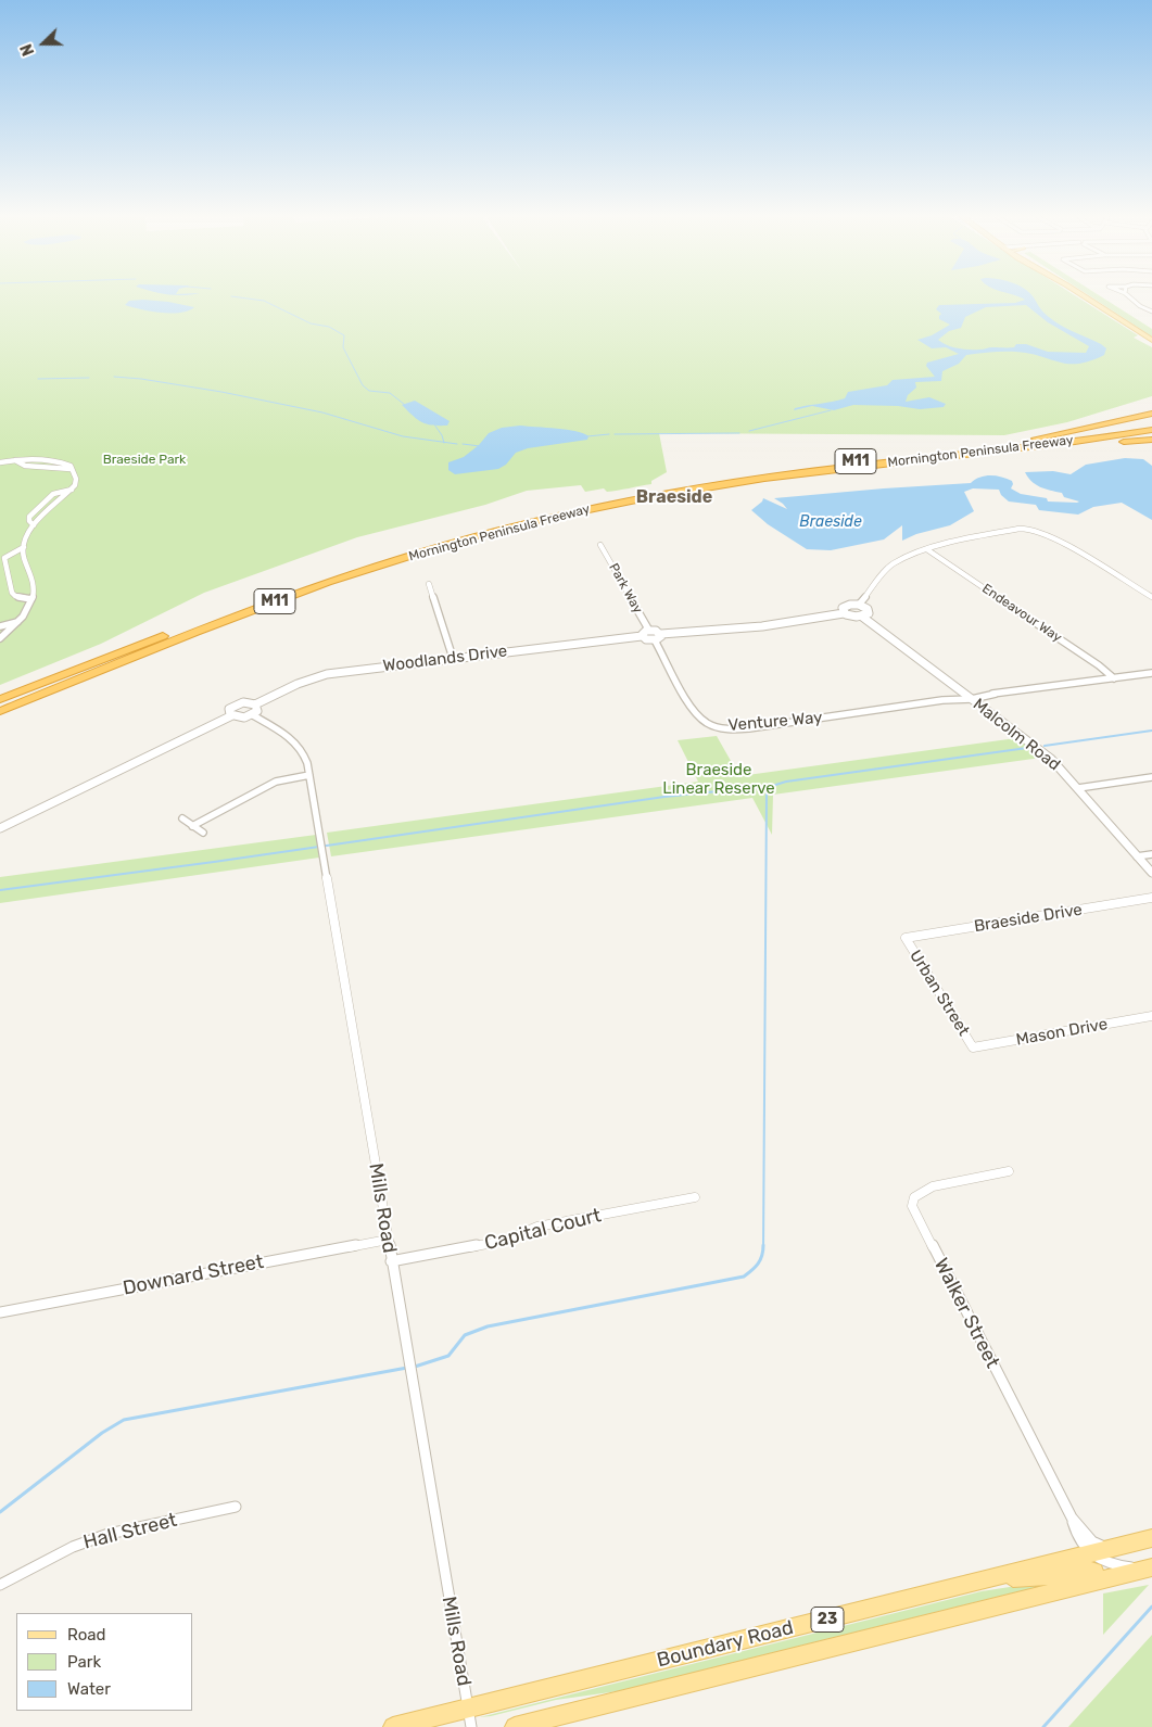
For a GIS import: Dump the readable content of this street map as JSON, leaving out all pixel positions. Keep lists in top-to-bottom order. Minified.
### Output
{"streets":{"highway":["Mornington Peninsula Freeway","M11"],"main road":["23","Boundary Road"],"street":["Park Way","Endeavour Way","Woodlands Drive","Venture Way","Malcolm Road","Braeside Drive","Urban Street","Mason Drive","Mills Road","Capital Court","Downard Street","Walker Street","Hall Street"]},"crossings":[["Endeavour Way","Venture Way"],["Venture Way","Malcolm Road"],["Braeside Drive","Urban Street"],["Urban Street","Mason Drive"],["Mills Road","Capital Court"],["Mills Road","Downard Street"],["Mills Road","Boundary Road"],["Walker Street","Boundary Road"]],"districts":["Braeside"],"water":["Braeside"],"parks":["Braeside Park","Braeside Linear Reserve"],"legend":["Road","Park","Water"],"north":"left"}
